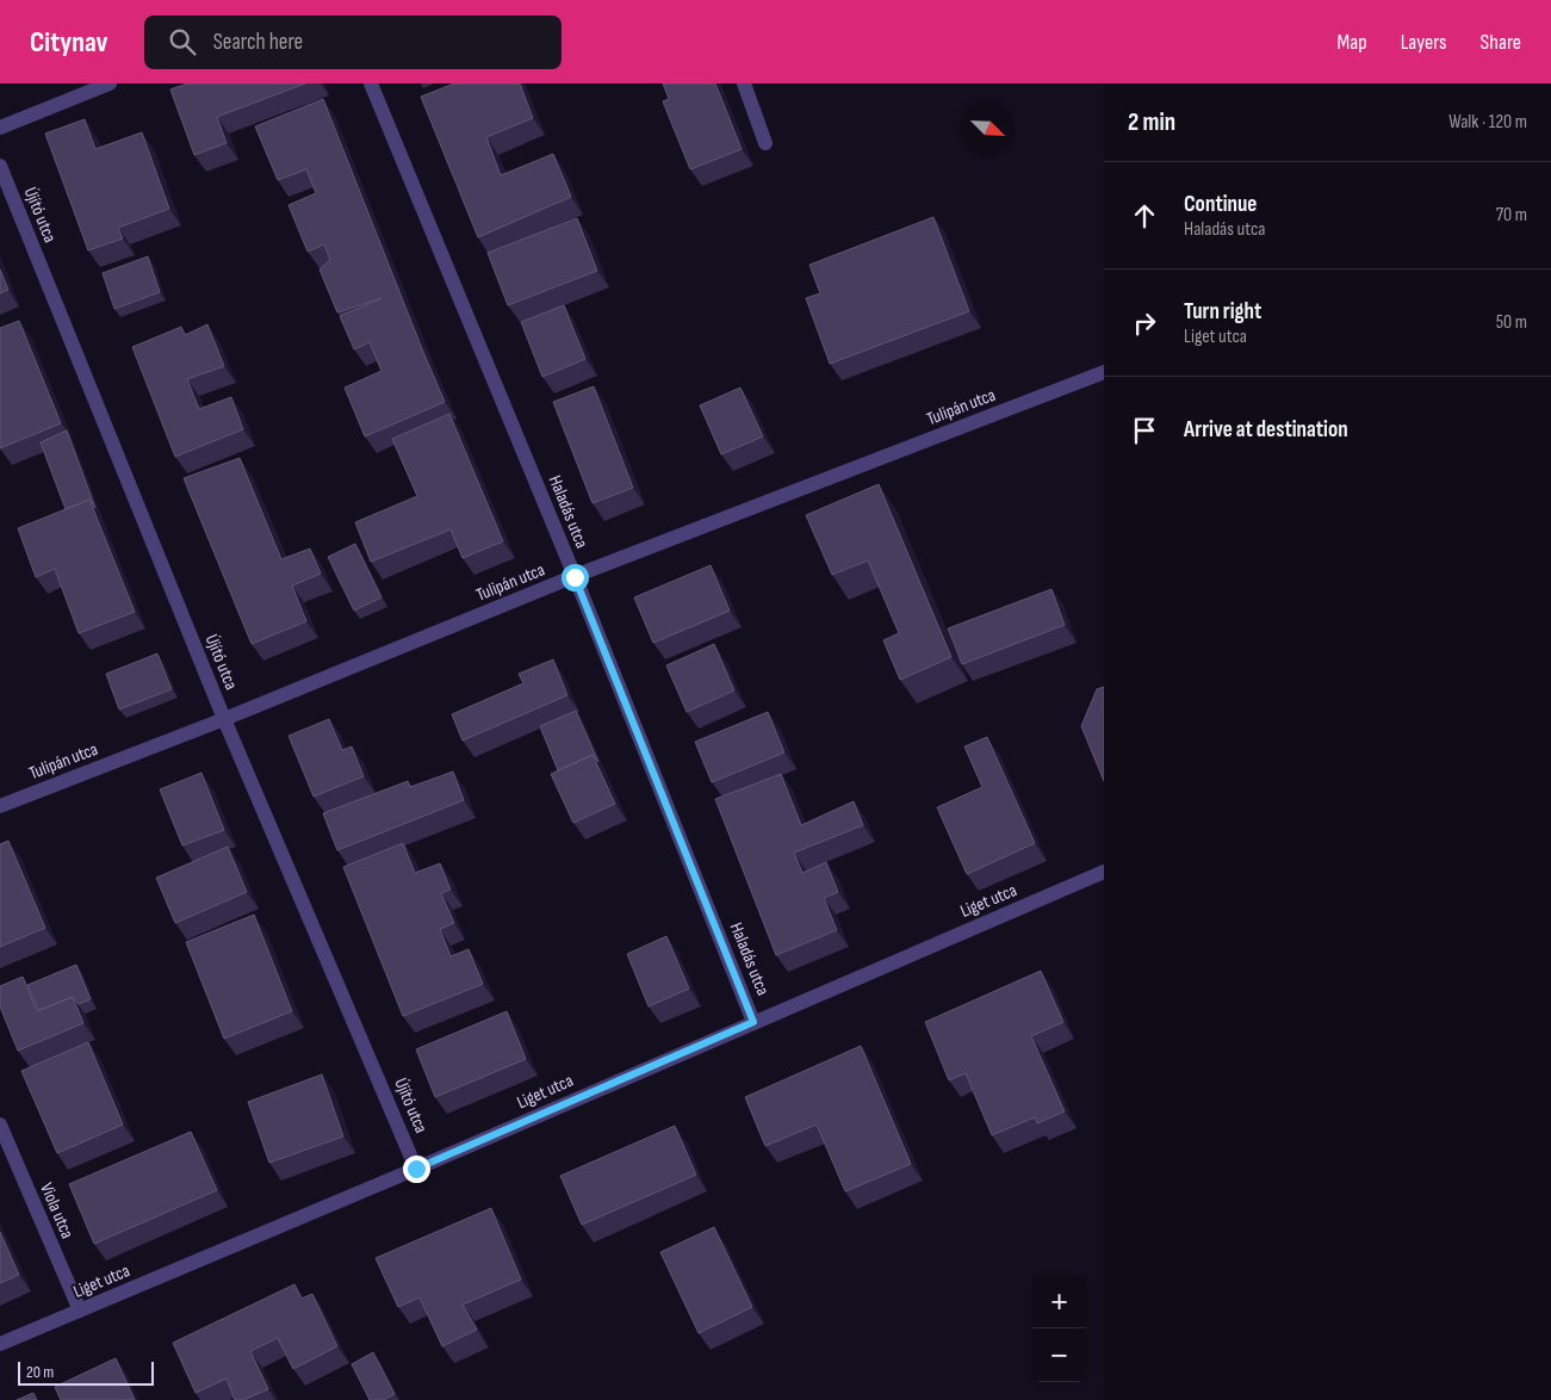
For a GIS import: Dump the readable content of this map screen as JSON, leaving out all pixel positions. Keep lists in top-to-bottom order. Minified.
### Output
{"streets":{"street":["Újító utca","Tulipán utca","Haladás utca","Liget utca","Viola utca"]},"crossings":[["Újító utca","Tulipán utca"],["Újító utca","Liget utca"],["Tulipán utca","Haladás utca"],["Haladás utca","Liget utca"],["Liget utca","Viola utca"]],"scale_bar":"20 m","north":"bottom right","page":{"header":"Citynav","search":"Search here","nav":["Map","Layers","Share"],"heading":["2 min","Walk · 120 m"],"list":[["Continue","Haladás utca","70 m"],["Turn right","Liget utca","50 m"],"Arrive at destination"],"map_buttons":["+","−"],"scale":"20 m"}}
